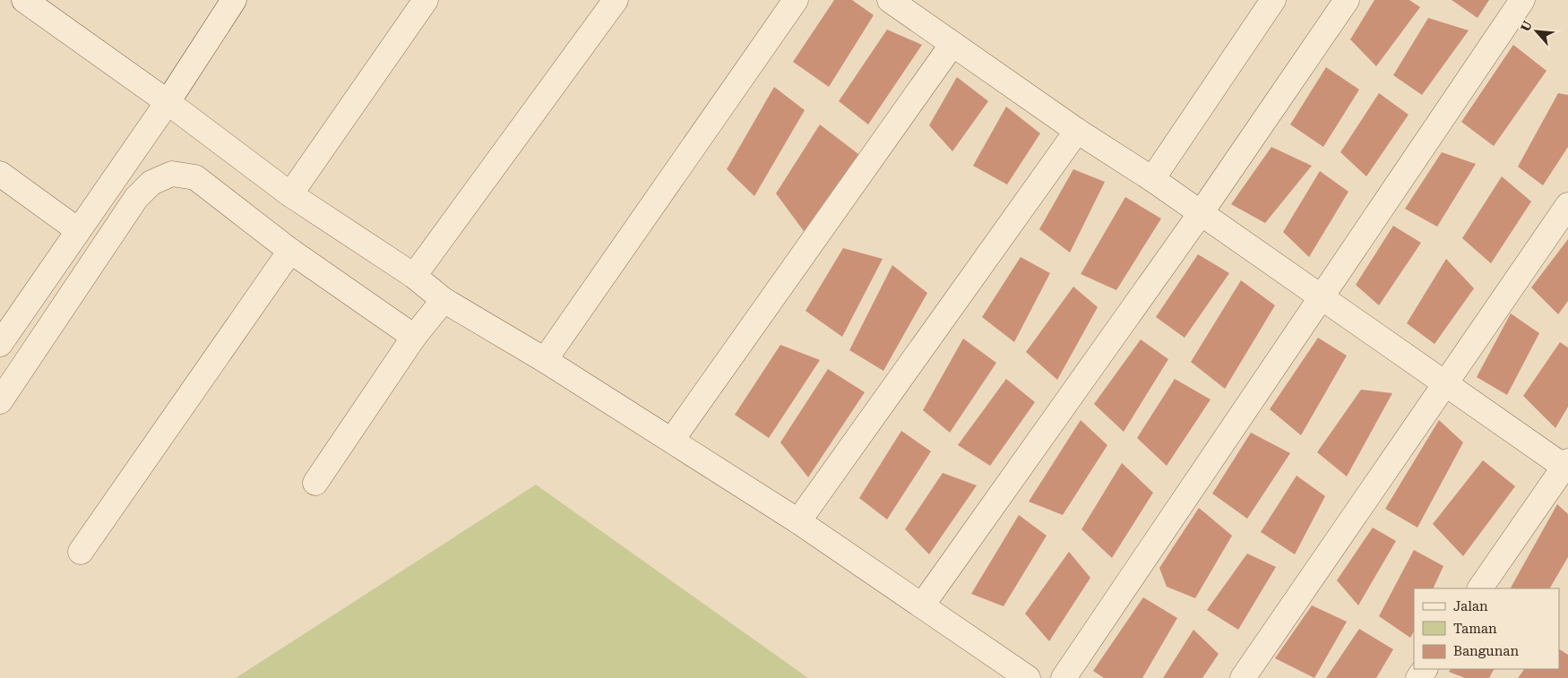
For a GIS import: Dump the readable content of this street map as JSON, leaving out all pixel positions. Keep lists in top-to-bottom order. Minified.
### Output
{"legend":["Jalan","Taman","Bangunan"],"north":"top left"}
